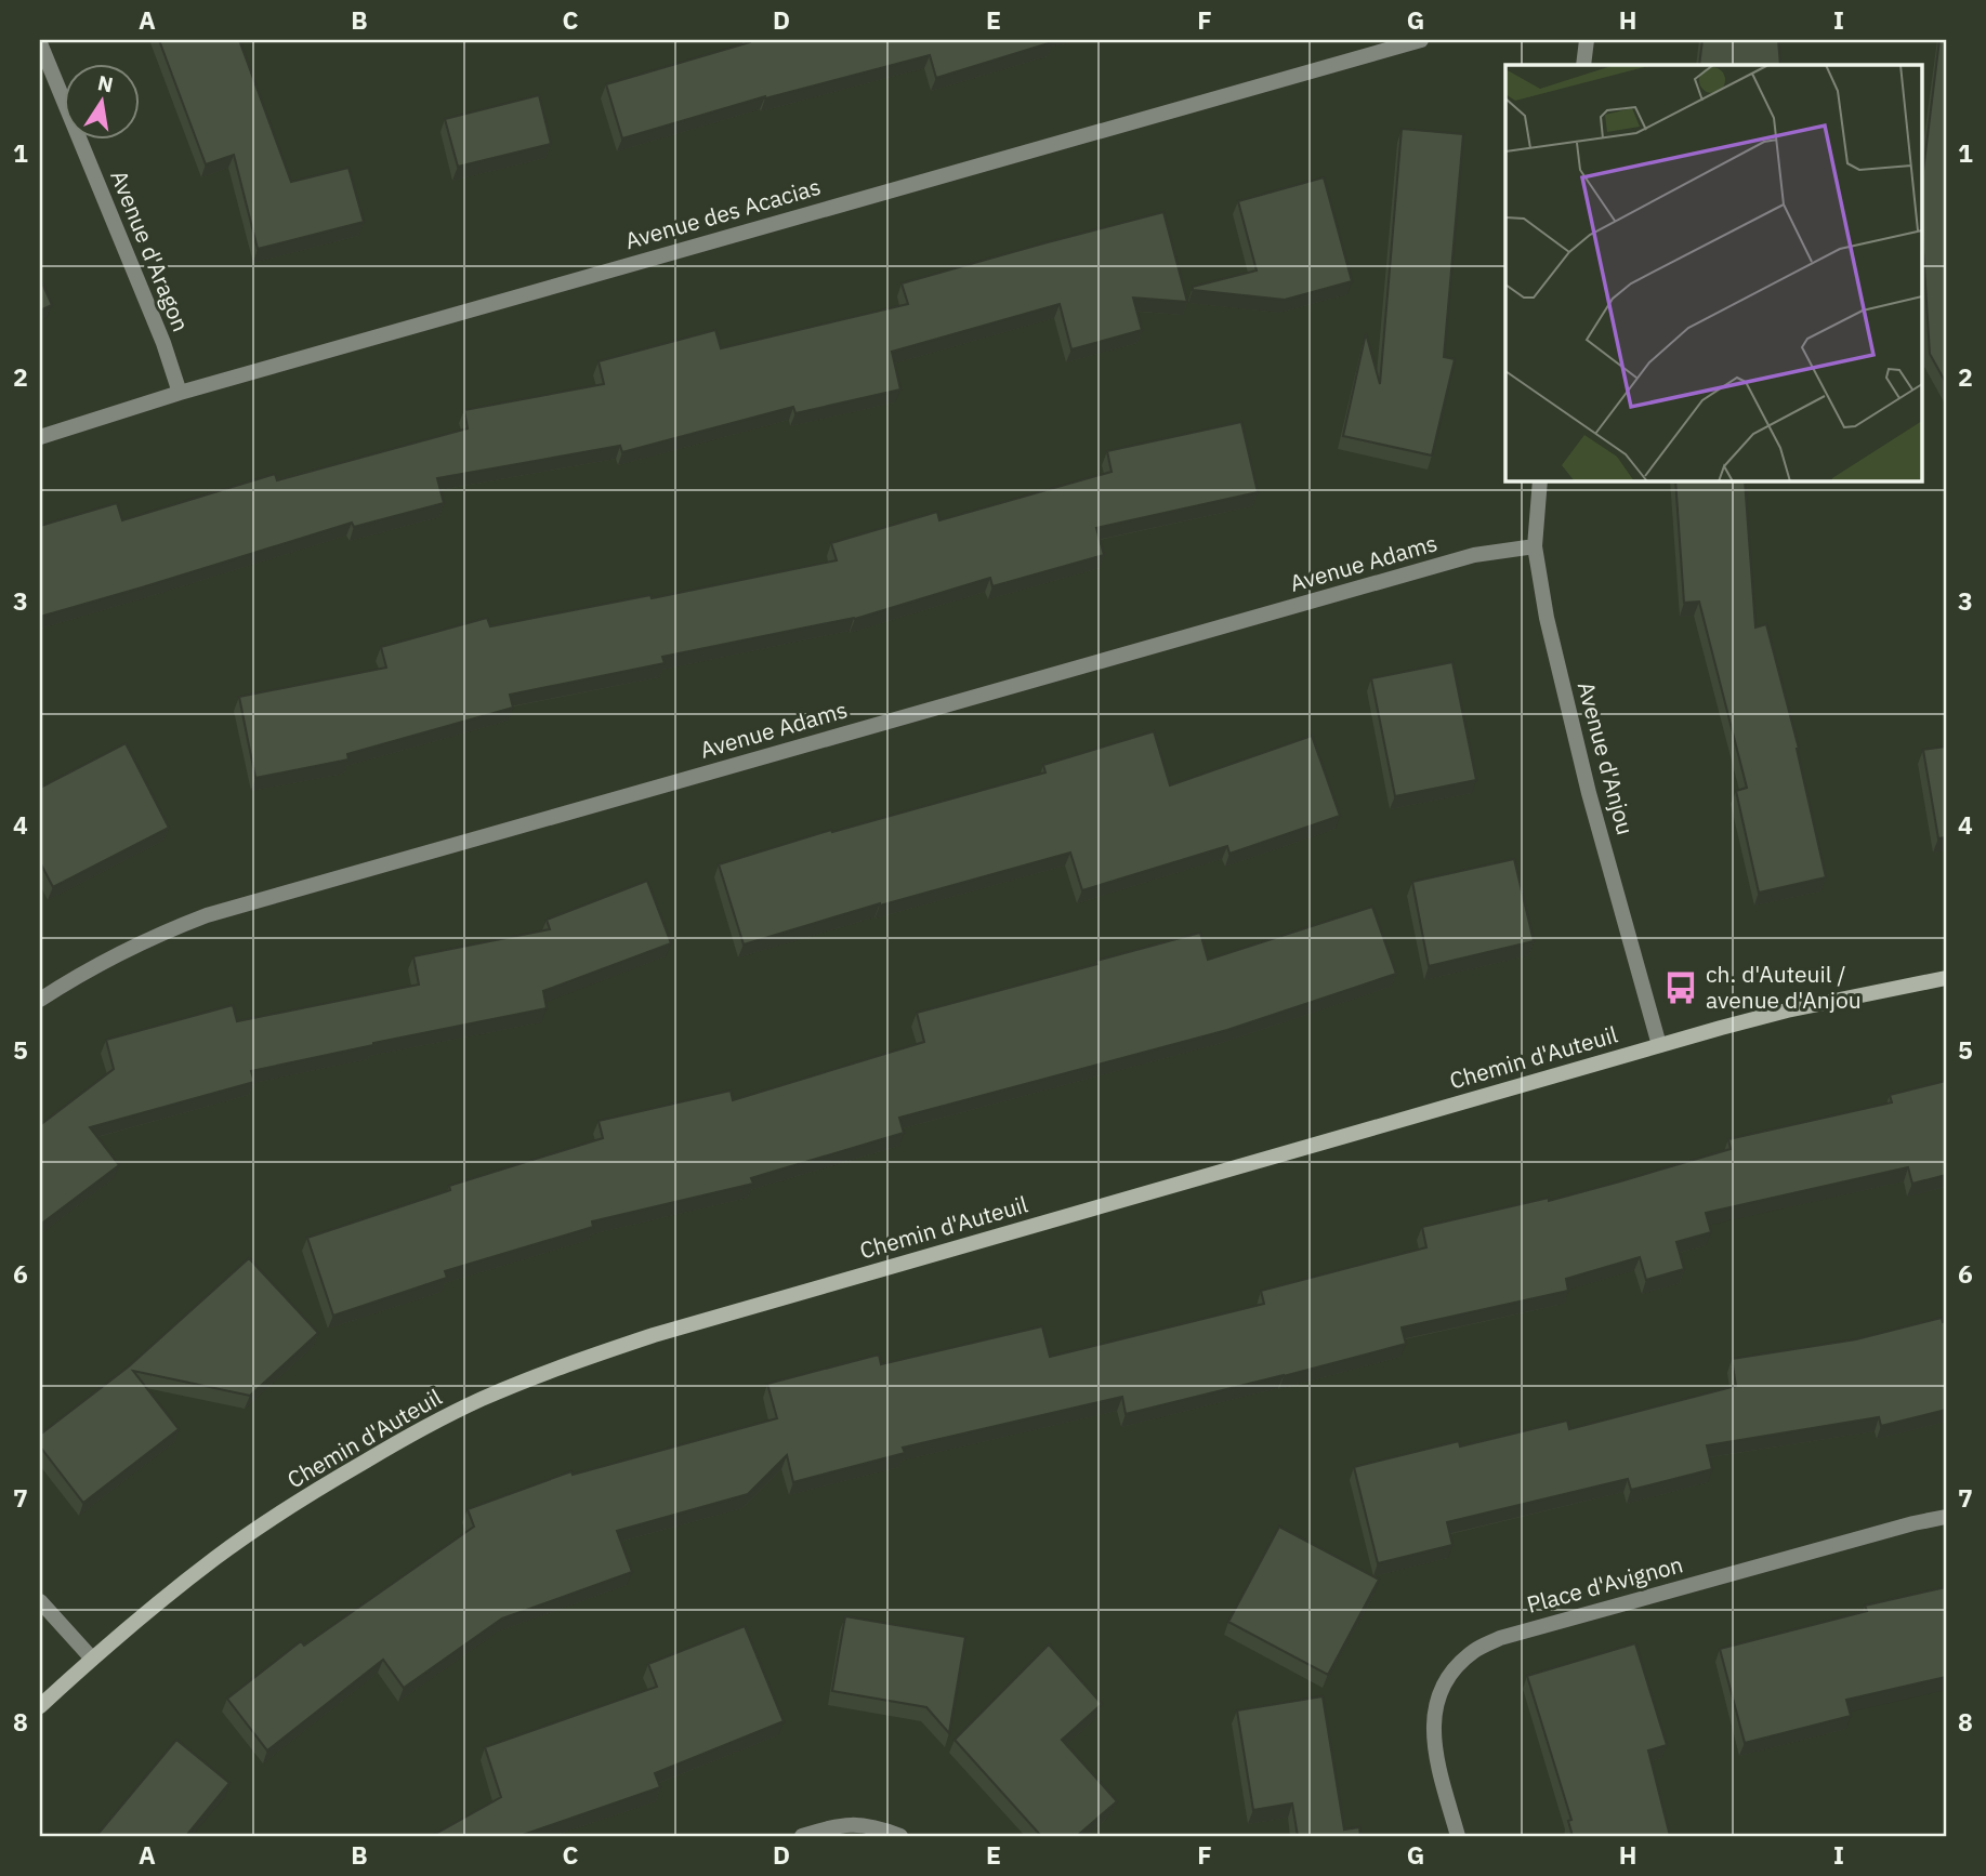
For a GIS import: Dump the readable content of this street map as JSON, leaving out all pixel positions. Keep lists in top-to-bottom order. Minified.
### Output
{"streets":{"street":["Avenue des Acacias","Avenue d'Aragon","Avenue Adams","Avenue d'Anjou","Chemin d'Auteuil","Place d'Avignon"]},"crossings":[["Avenue des Acacias","Avenue d'Aragon"],["Avenue Adams","Avenue d'Anjou"],["Avenue d'Anjou","Chemin d'Auteuil"]],"places":{"bus stop":["ch. d'Auteuil / avenue d'Anjou"]},"north":"top","grid":{"columns":["A","B","C","D","E","F","G","H","I"],"rows":["1","2","3","4","5","6","7","8"]}}
